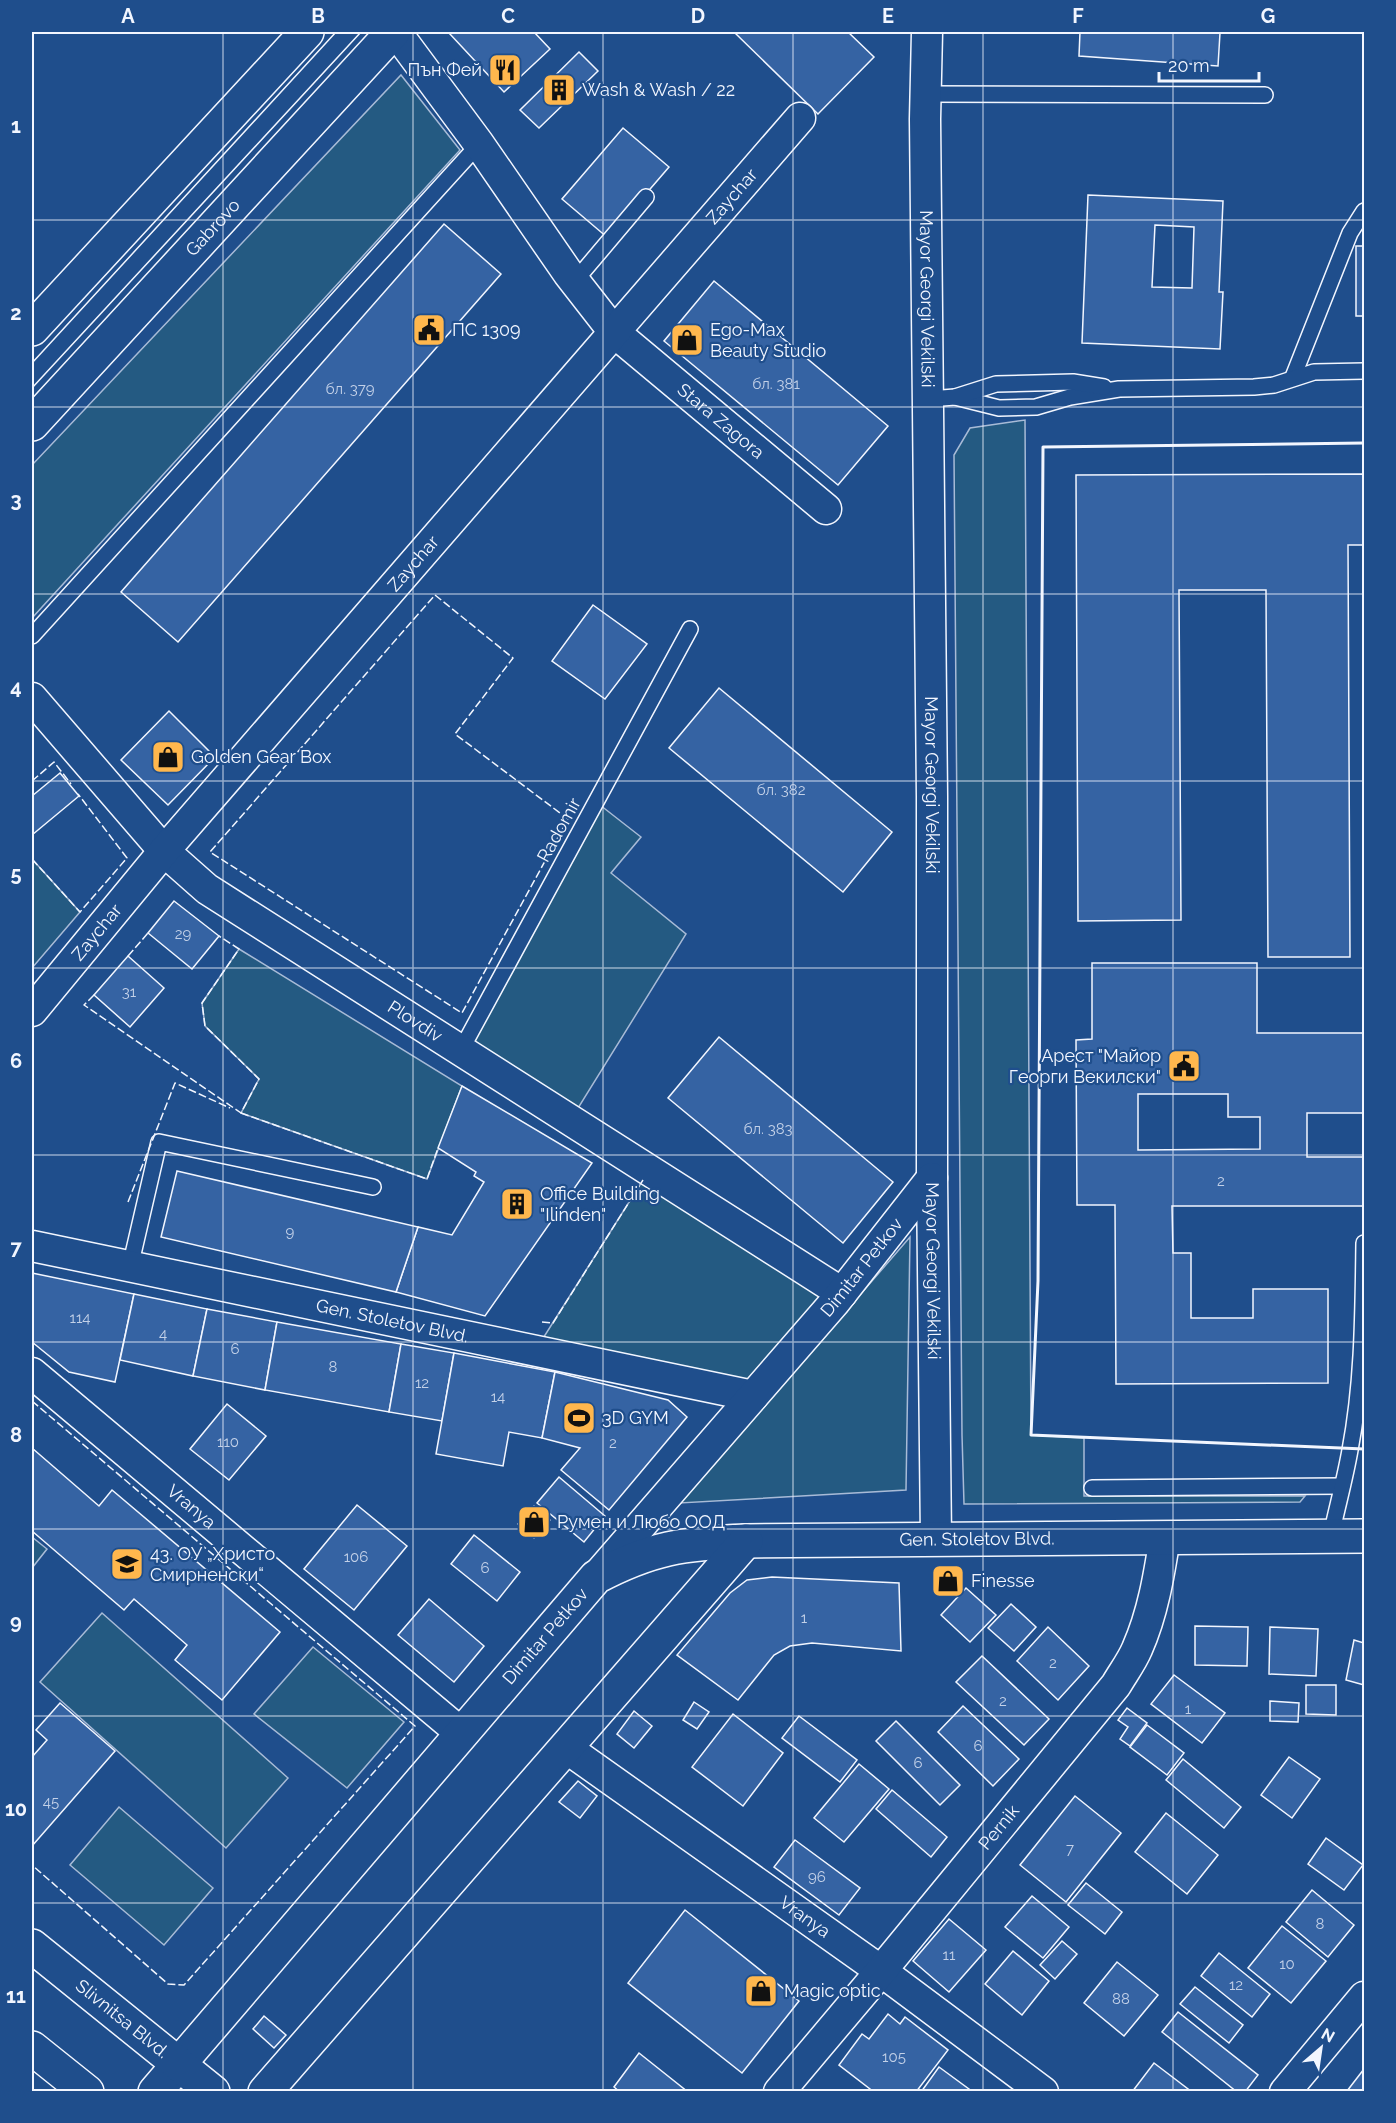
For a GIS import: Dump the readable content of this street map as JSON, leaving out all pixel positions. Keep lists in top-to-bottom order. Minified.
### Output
{"streets":{"street":["Zaychar","Gabrovo","Mayor Georgi Vekilski","Stara Zagora","Plovdiv","Dimitar Petkov","Gen. Stoletov Blvd.","Vranya","Pernik","Slivnitsa Blvd."],"lane":["Radomir"]},"crossings":[["Zaychar","Stara Zagora"],["Zaychar","Plovdiv"],["Gabrovo","Stara Zagora"],["Mayor Georgi Vekilski","Dimitar Petkov"],["Mayor Georgi Vekilski","Gen. Stoletov Blvd."],["Radomir","Plovdiv"],["Plovdiv","Dimitar Petkov"],["Dimitar Petkov","Gen. Stoletov Blvd."],["Dimitar Petkov","Vranya"],["Dimitar Petkov","Slivnitsa Blvd."],["Gen. Stoletov Blvd.","Pernik"],["Vranya","Pernik"]],"places":{"restaurant":["Пън Фей"],"building":["Wash & Wash / 22","Office Building \"Ilinden\""],"public building":["ПС 1309","Арест \"Майор Георги Векилски\""],"shop":["Ego-Max Beauty Studio","Golden Gear Box","Румен и Любо ООД","Finesse","Magic optic"],"sports":["3D GYM"],"school or university":["43. ОУ „Христо Смирненски“"]},"house_numbers":["бл. 381","бл. 379","бл. 382","29","31","бл. 383","2","9","114","4","6","8","12","14","110","2","106","6","1","2","2","1","6","6","45","7","96","8","11","10","12","88","105"],"scale_bar":"20 m","north":"top right","grid":{"columns":["A","B","C","D","E","F","G"],"rows":["1","2","3","4","5","6","7","8","9","10","11"]}}
